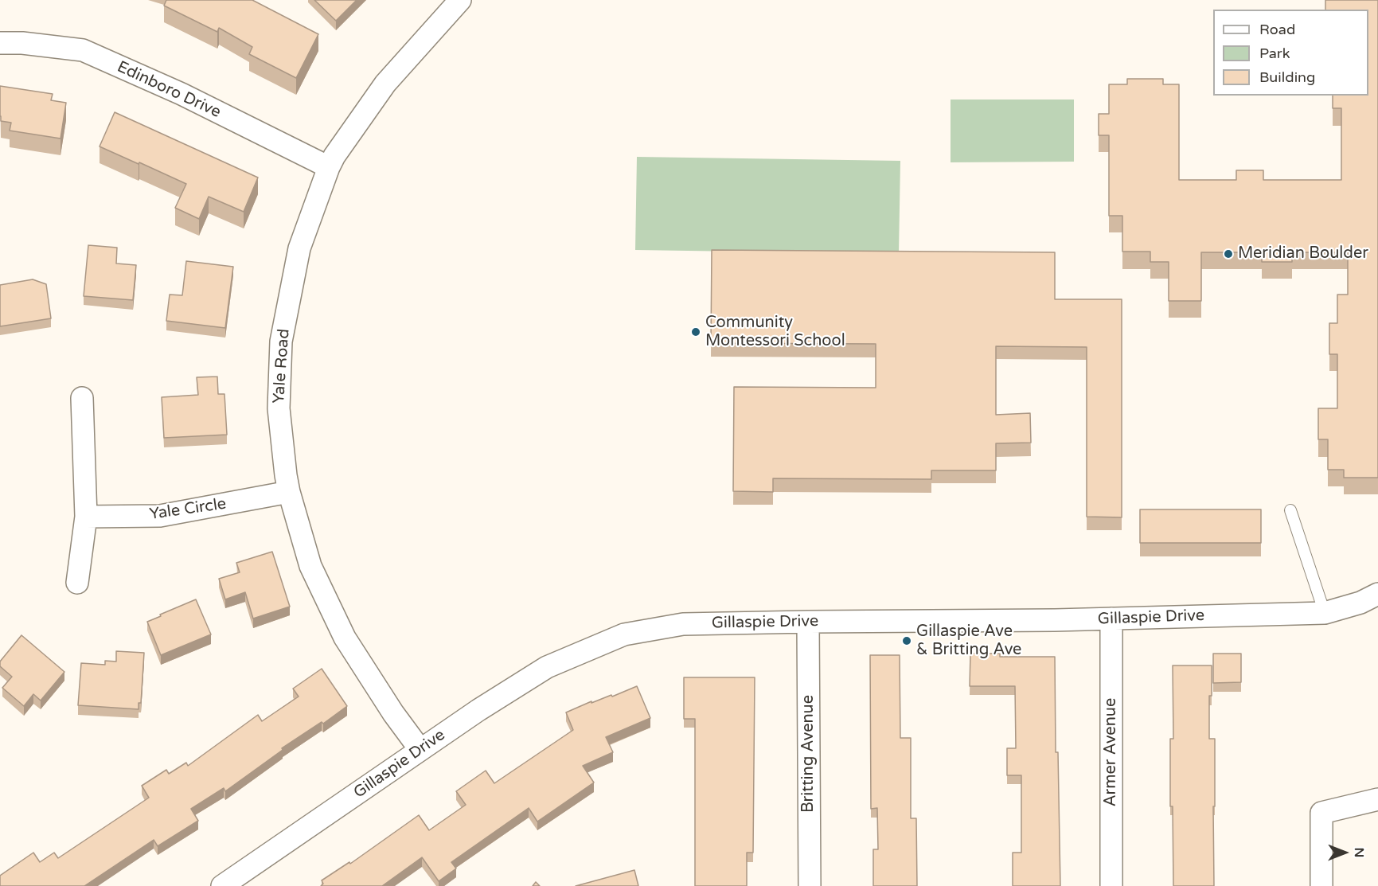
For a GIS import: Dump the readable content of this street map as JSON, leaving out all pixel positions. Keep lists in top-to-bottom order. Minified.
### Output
{"streets":{"street":["Edinboro Drive","Yale Road","Yale Circle","Gillaspie Drive","Armer Avenue","Britting Avenue"]},"crossings":[["Edinboro Drive","Yale Road"],["Yale Road","Yale Circle"],["Yale Road","Gillaspie Drive"],["Gillaspie Drive","Armer Avenue"],["Gillaspie Drive","Britting Avenue"]],"places":["Meridian Boulder","Community Montessori School","Gillaspie Ave & Britting Ave"],"legend":["Road","Park","Building"],"north":"right"}
